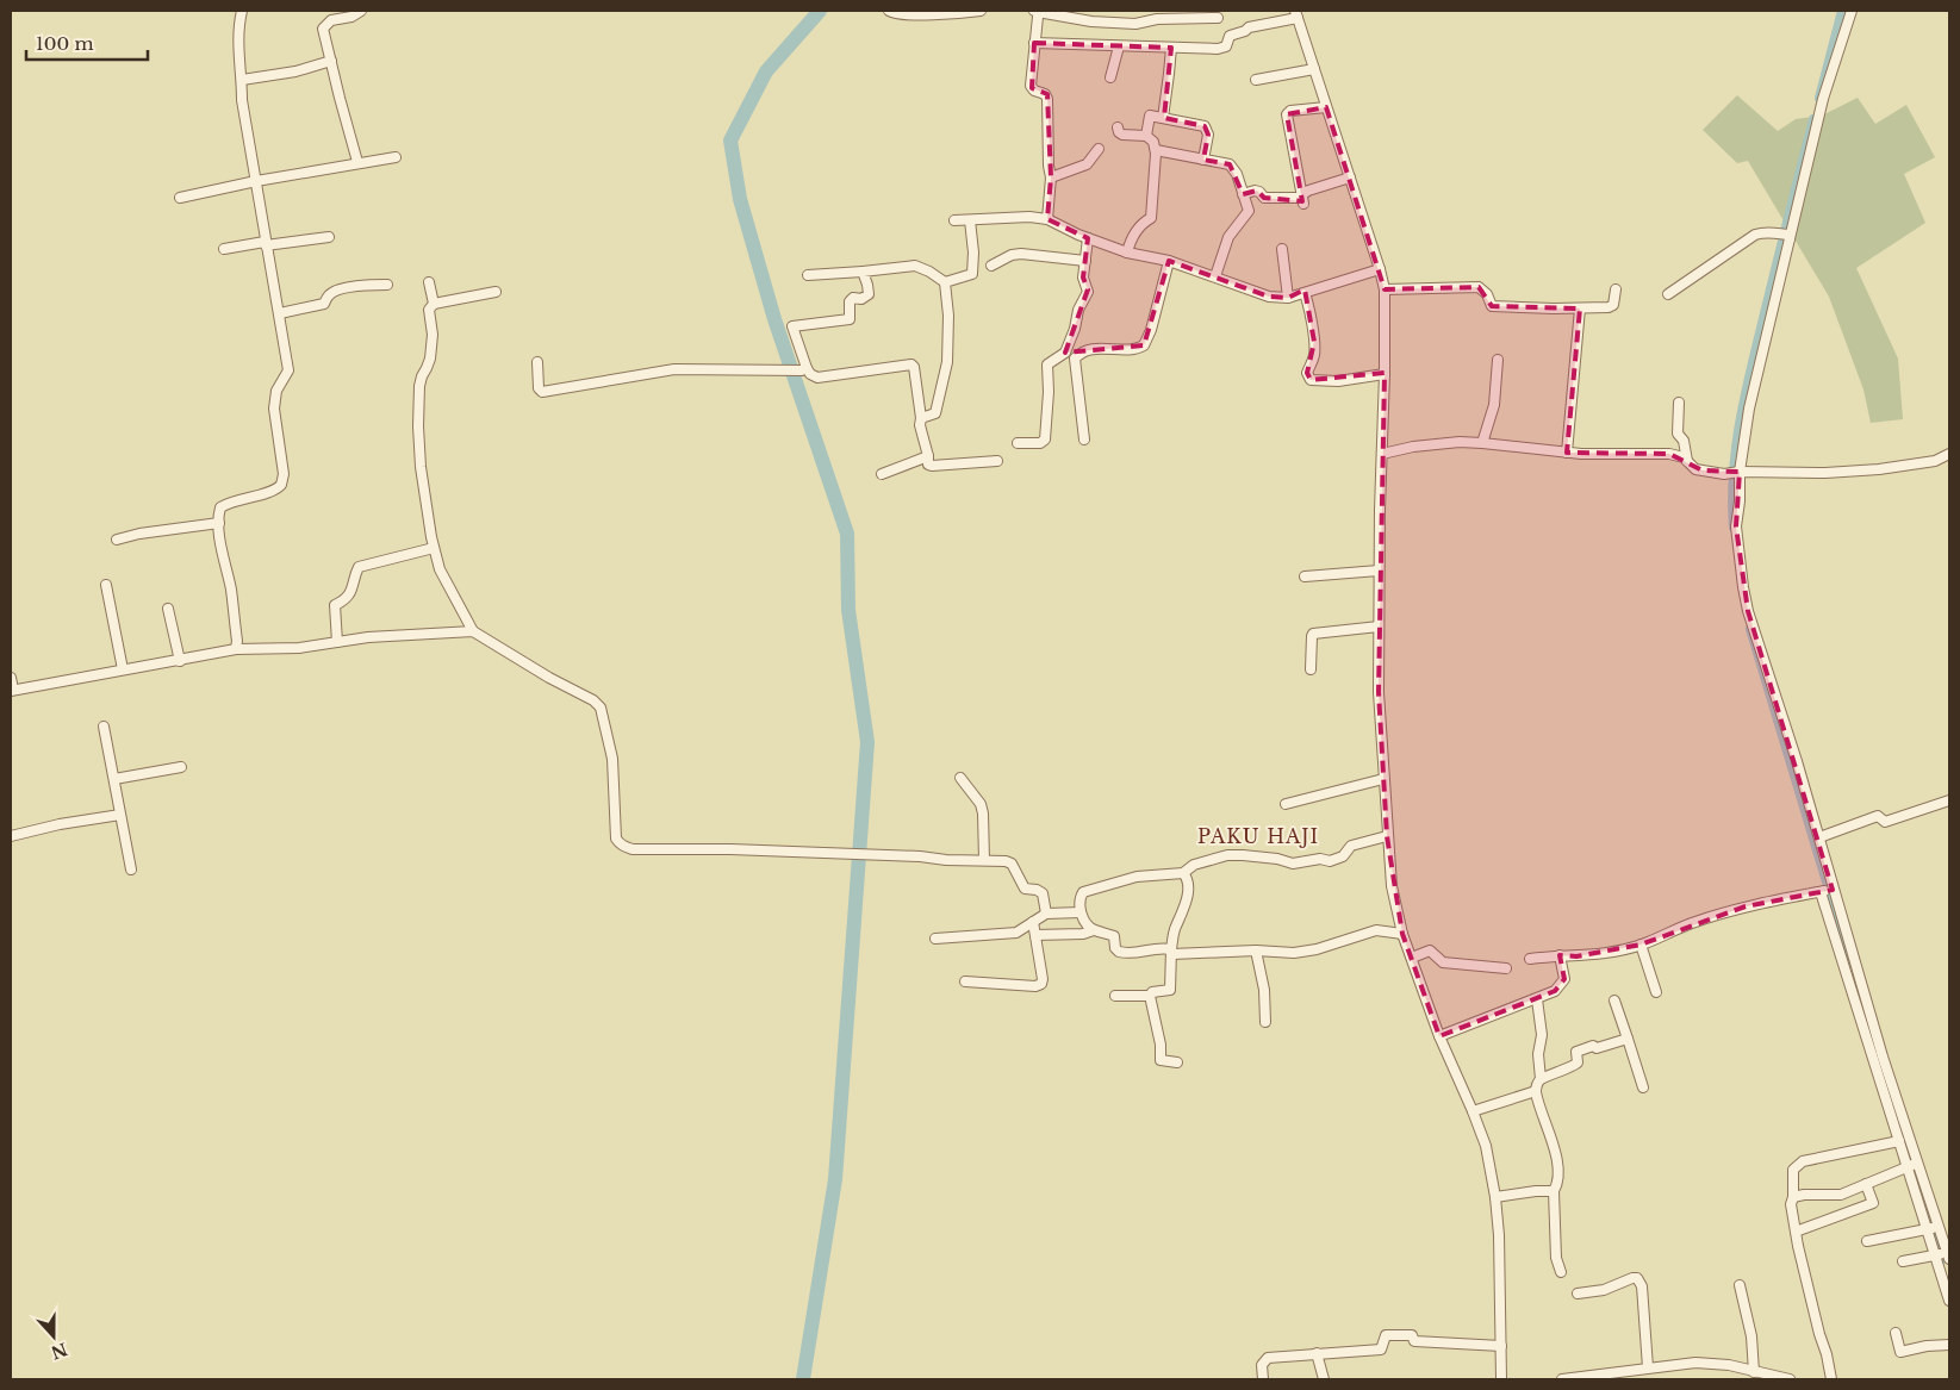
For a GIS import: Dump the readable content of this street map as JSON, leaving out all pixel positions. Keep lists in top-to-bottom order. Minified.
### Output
{"districts":["PAKU HAJI"],"scale_bar":"100 m","north":"bottom"}
